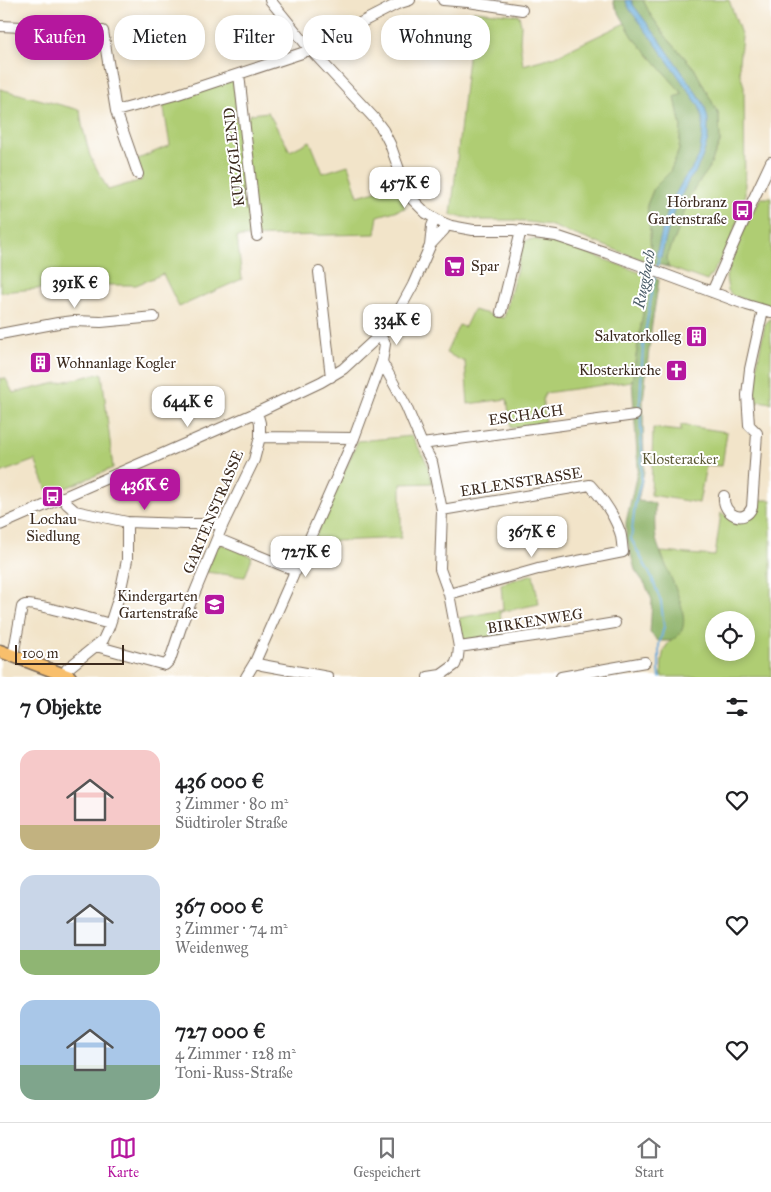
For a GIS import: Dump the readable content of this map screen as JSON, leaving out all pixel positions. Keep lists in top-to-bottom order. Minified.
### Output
{"streets":{"street":["KURZGLEND","ESCHACH","ERLENSTRASSE","GARTENSTRASSE","BIRKENWEG"]},"water":["Ruggbach"],"parks":["Klosteracker"],"places":{"bus stop":["Hörbranz Gartenstraße","Lochau Siedlung"],"supermarket":["Spar"],"building":["Salvatorkolleg","Wohnanlage Kogler"],"church":["Klosterkirche"],"school or university":["Kindergarten Gartenstraße"]},"scale_bar":"100 m","page":{"chip":["Kaufen","Mieten","Filter","Neu","Wohnung"],"price":["457K €","391K €","334K €","644K €","436K €","367K €","727K €"],"scale":"100 m","heading":"7 Objekte","list":[{"name":"436 000 €","note":"3 Zimmer · 80 m² · Südtiroler Straße"},{"name":"367 000 €","note":"3 Zimmer · 74 m² · Weidenweg"},{"name":"727 000 €","note":"4 Zimmer · 128 m² · Toni-Russ-Straße"}],"tabs":["Karte","Gespeichert","Start"]}}
